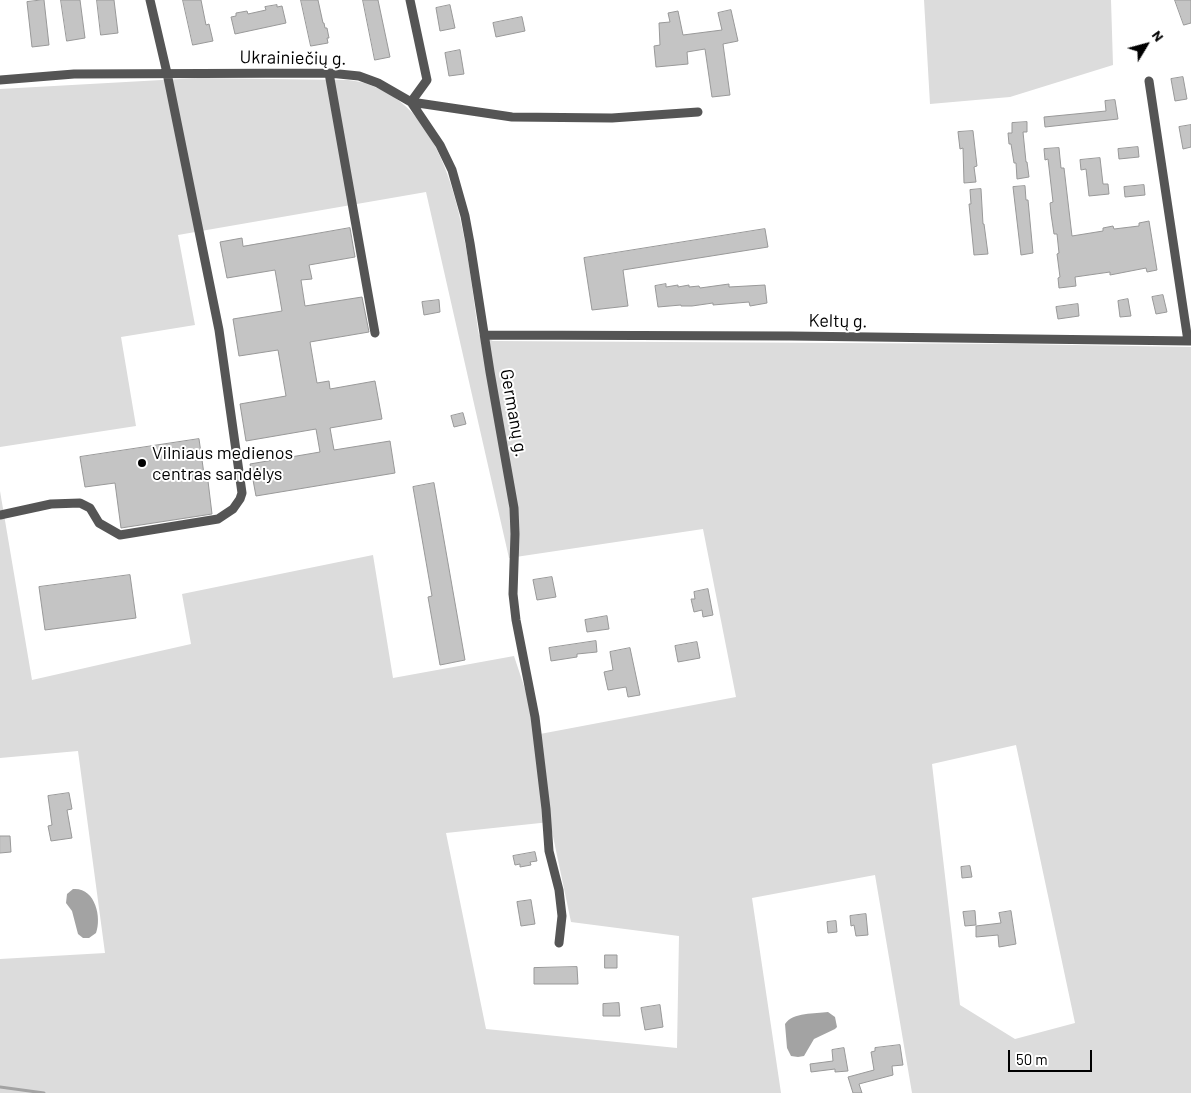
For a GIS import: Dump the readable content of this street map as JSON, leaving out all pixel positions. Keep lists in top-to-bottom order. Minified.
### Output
{"streets":{"street":["Ukrainiečių g.","Keltų g.","Germanų g."]},"crossings":[["Ukrainiečių g.","Germanų g."],["Keltų g.","Germanų g."]],"places":["Vilniaus medienos centras sandėlys"],"scale_bar":"50 m","north":"top right"}
